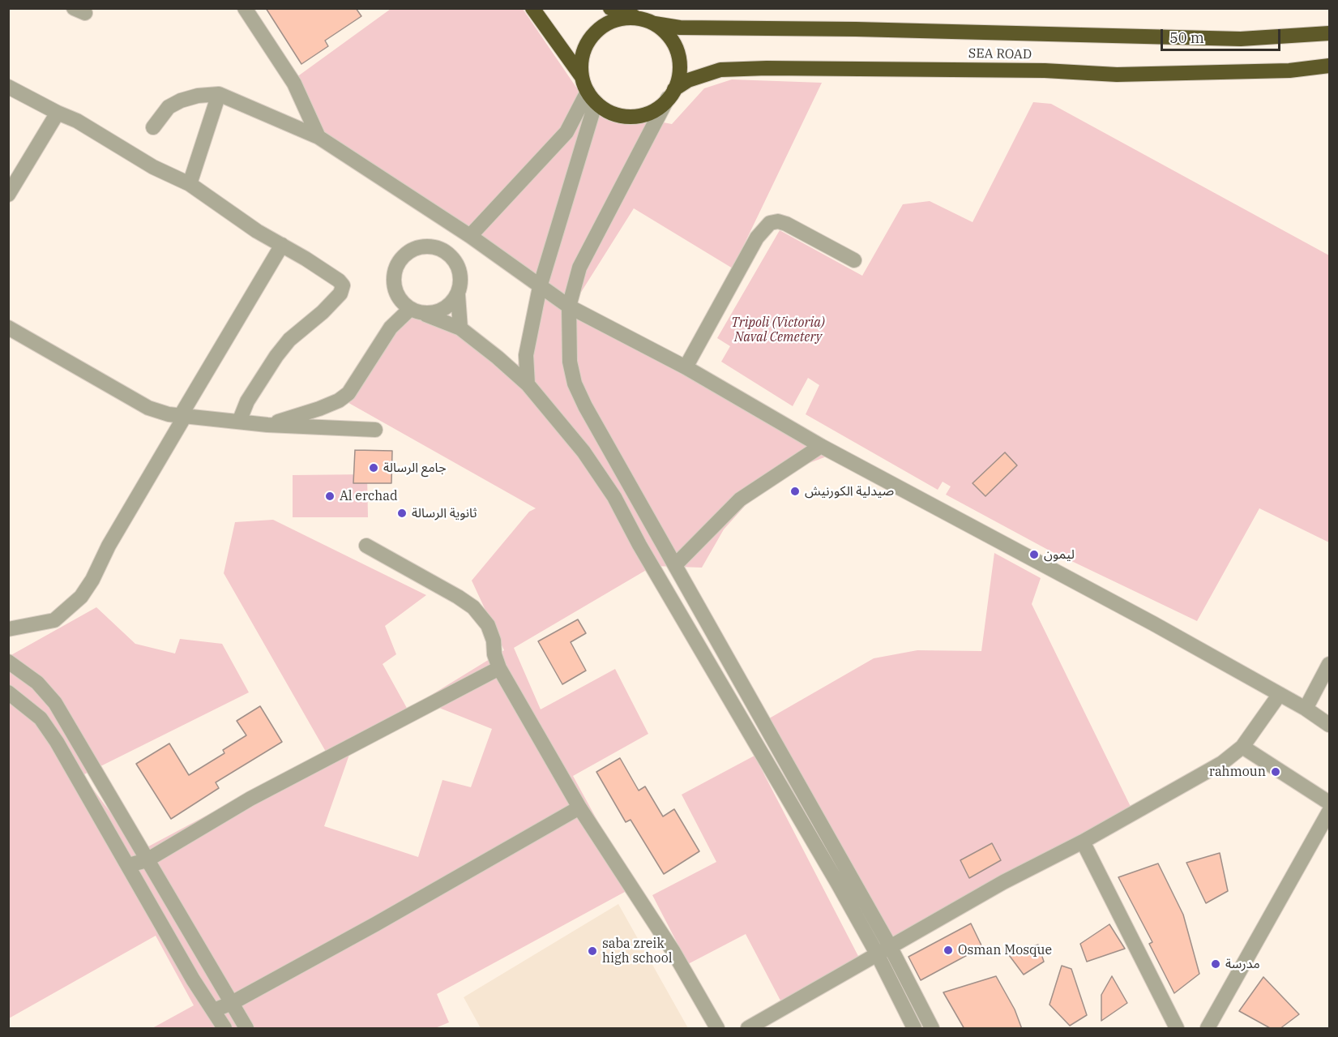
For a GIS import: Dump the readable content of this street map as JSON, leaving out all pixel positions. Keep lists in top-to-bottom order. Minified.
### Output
{"streets":{"highway":["SEA ROAD"]},"parks":["Tripoli (Victoria) Naval Cemetery"],"places":["جامع الرسالة","صيدلية الكورنيش","Al erchad","ثانوية الرسالة","ليمون","rahmoun","Osman Mosque","saba zreik high school","مدرسة"],"scale_bar":"50 m"}
